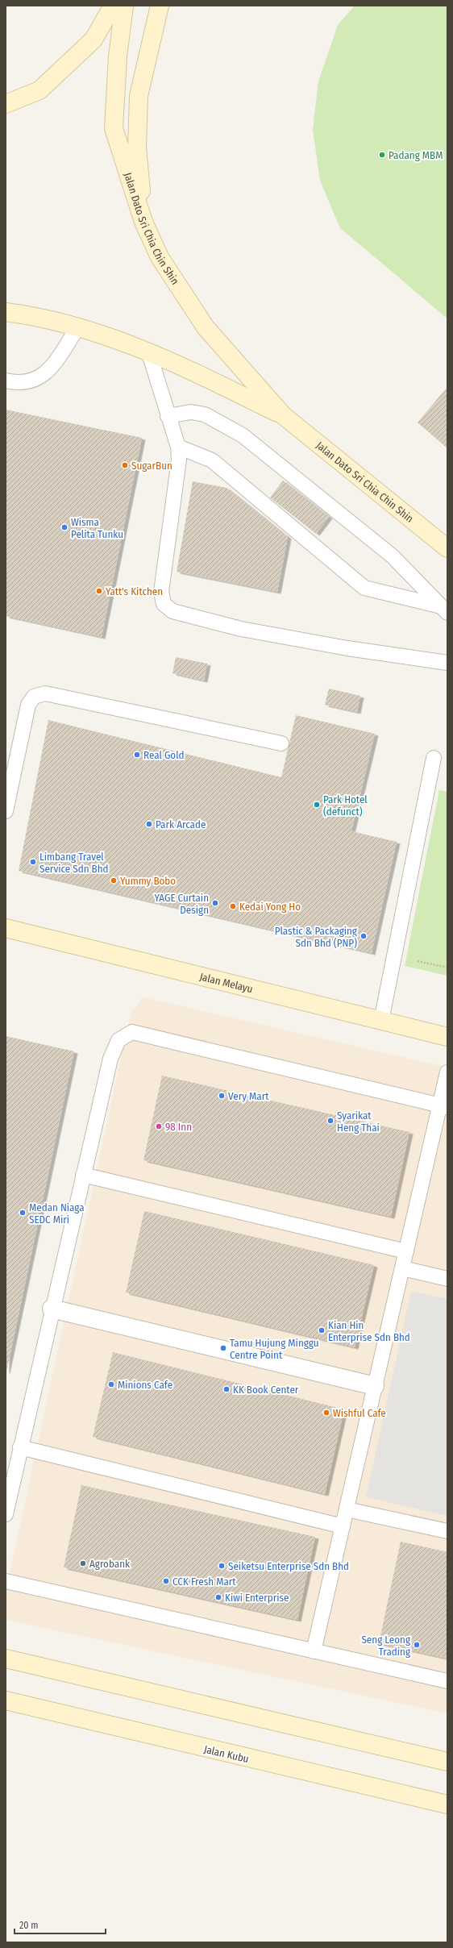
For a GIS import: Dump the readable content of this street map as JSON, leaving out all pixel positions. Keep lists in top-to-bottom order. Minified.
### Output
{"streets":{"main road":["Jalan Dato Sri Chia Chin Shin","Jalan Melayu","Jalan Kubu"]},"places":["Padang MBM","SugarBun","Wisma Pelita Tunku","Yatt's Kitchen","Real Gold","Park Hotel (defunct)","Park Arcade","Limbang Travel Service Sdn Bhd","Yummy Bobo","YAGE Curtain Design","Kedai Yong Ho","Plastic & Packaging Sdn Bhd (PNP)","Very Mart","Syarikat Heng Thai","98 Inn","Medan Niaga SEDC Miri","Kian Hin Enterprise Sdn Bhd","Tamu Hujung Minggu Centre Point","Minions Cafe","KK Book Center","Wishful Cafe","Agrobank","Seiketsu Enterprise Sdn Bhd","CCK Fresh Mart","Kiwi Enterprise","Seng Leong Trading"],"scale_bar":"20 m"}
